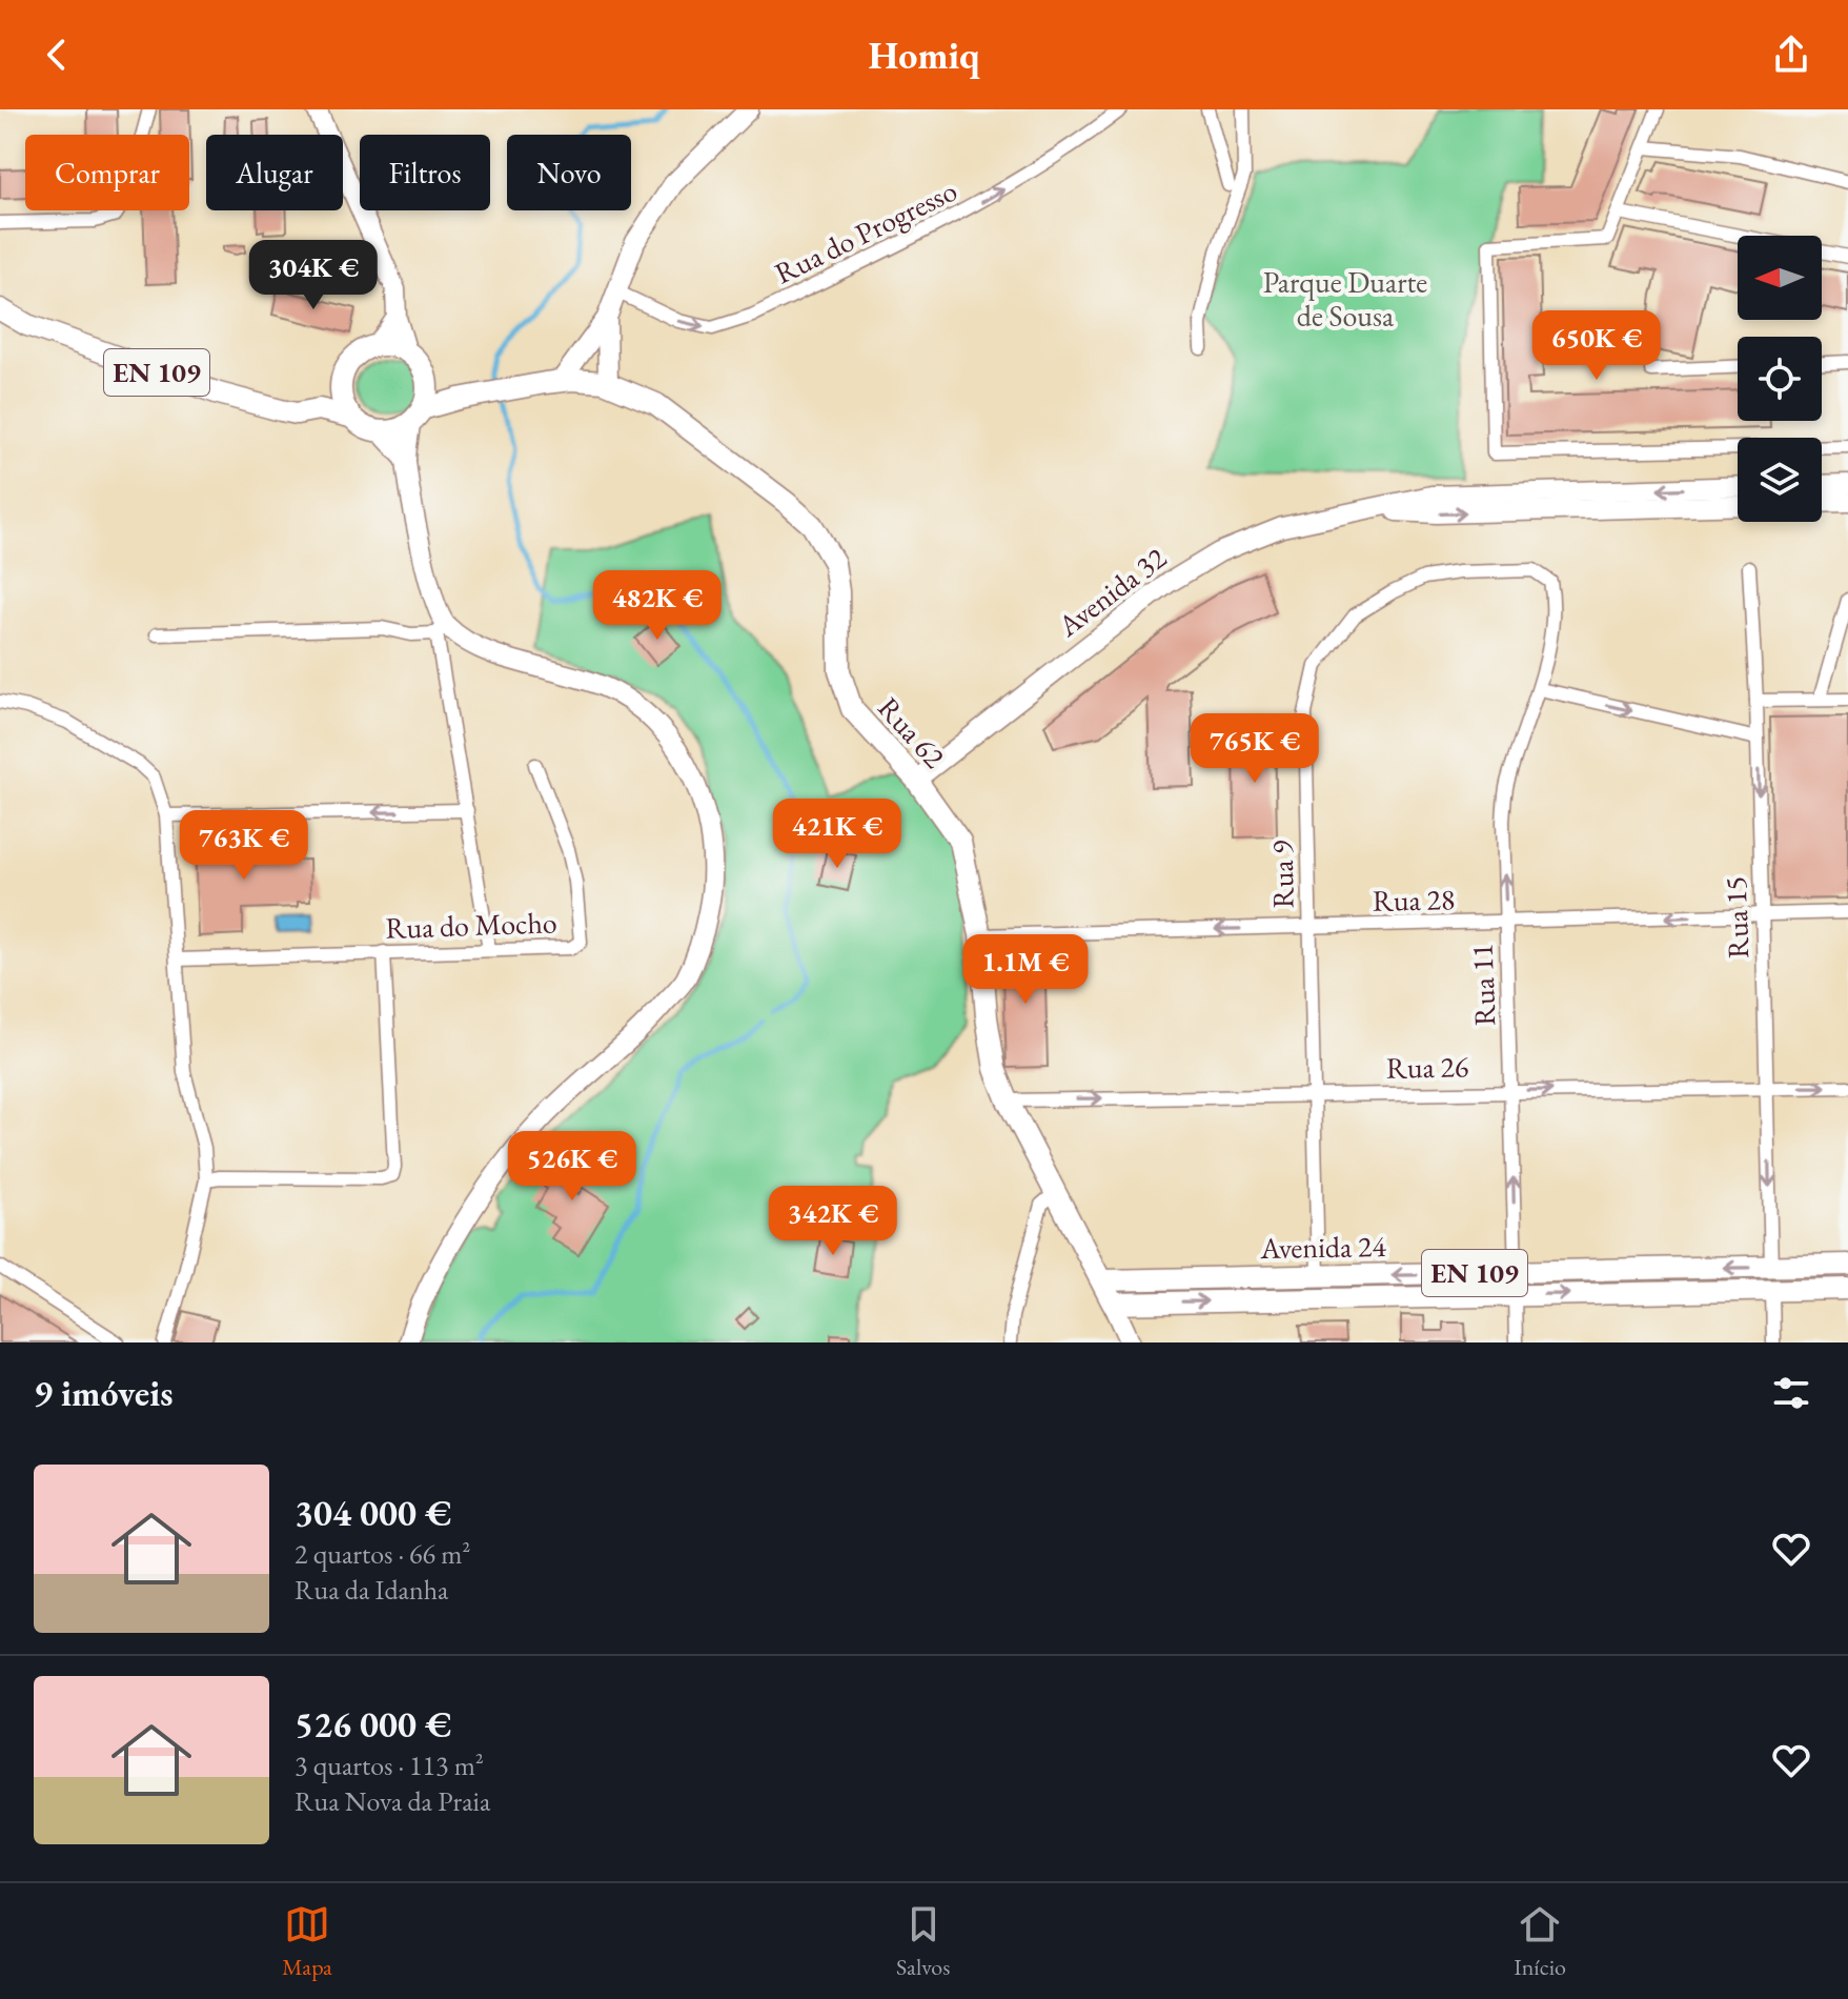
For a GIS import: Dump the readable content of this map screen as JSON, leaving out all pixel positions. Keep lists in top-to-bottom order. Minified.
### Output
{"streets":{"main road":["EN 109","Avenida 32","Rua 62","Avenida 24"],"street":["Rua do Progresso","Rua 9","Rua 28","Rua 15","Rua do Mocho","Rua 11","Rua 26"]},"crossings":[["EN 109","Rua 62"],["Avenida 32","Rua 62"],["Rua 62","Rua 28"],["Rua 62","Rua 26"],["Rua 62","Avenida 24"],["Rua 9","Rua 28"],["Rua 9","Rua 11"],["Rua 9","Rua 26"],["Rua 9","Avenida 24"],["Rua 28","Rua 15"],["Rua 28","Rua 11"],["Rua 15","Rua 26"],["Rua 15","Avenida 24"],["Rua 11","Rua 26"],["Rua 11","Avenida 24"]],"one_way":["Rua do Progresso","Rua 28","Rua 15","Rua 11","Rua 26"],"parks":["Parque Duarte de Sousa"],"north":"left","page":{"header":"Homiq","chip":["Comprar","Alugar","Filtros","Novo"],"price":["304K €","650K €","482K €","765K €","421K €","763K €","1.1M €","526K €","342K €"],"heading":"9 imóveis","list":[{"name":"304 000 €","note":"2 quartos · 66 m² · Rua da Idanha"},{"name":"526 000 €","note":"3 quartos · 113 m² · Rua Nova da Praia"}],"tabs":["Mapa","Salvos","Início"]}}
